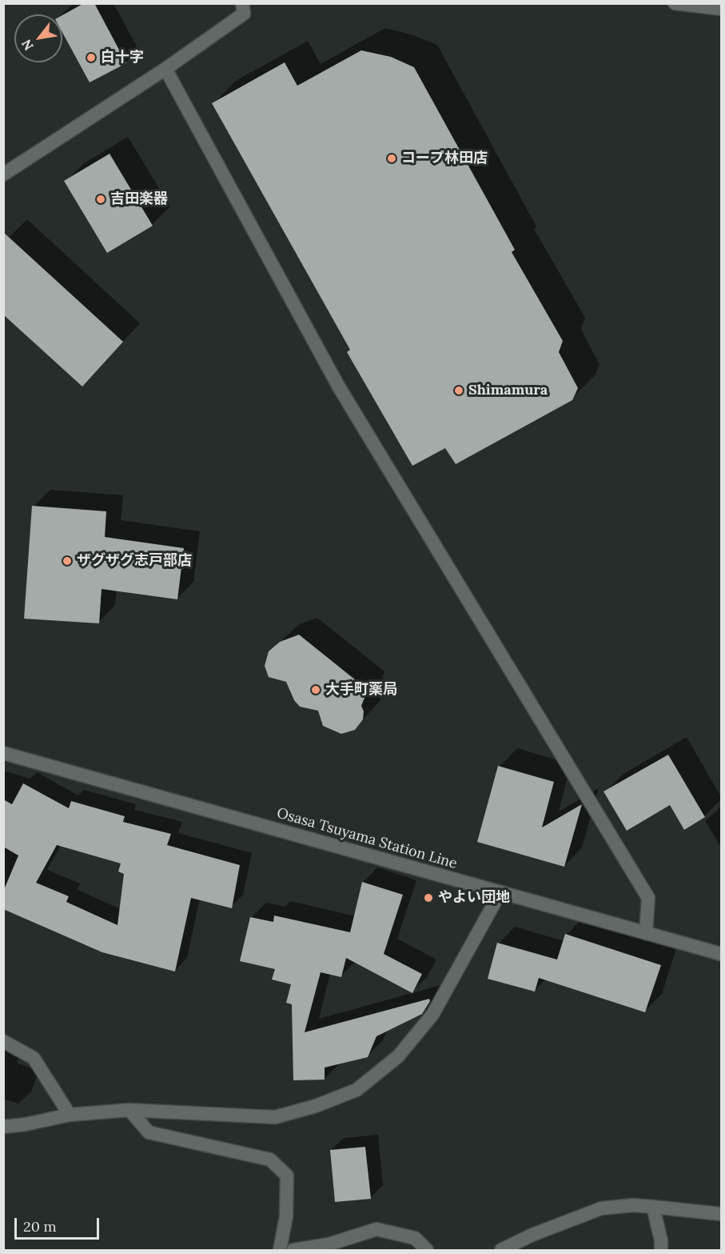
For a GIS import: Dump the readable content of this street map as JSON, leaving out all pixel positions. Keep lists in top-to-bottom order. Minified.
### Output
{"streets":{"street":["Osasa Tsuyama Station Line"]},"places":["白十字","コープ林田店","吉田楽器","Shimamura","ザグザグ志戸部店","大手町薬局","やよい団地"],"scale_bar":"20 m","north":"bottom left"}
